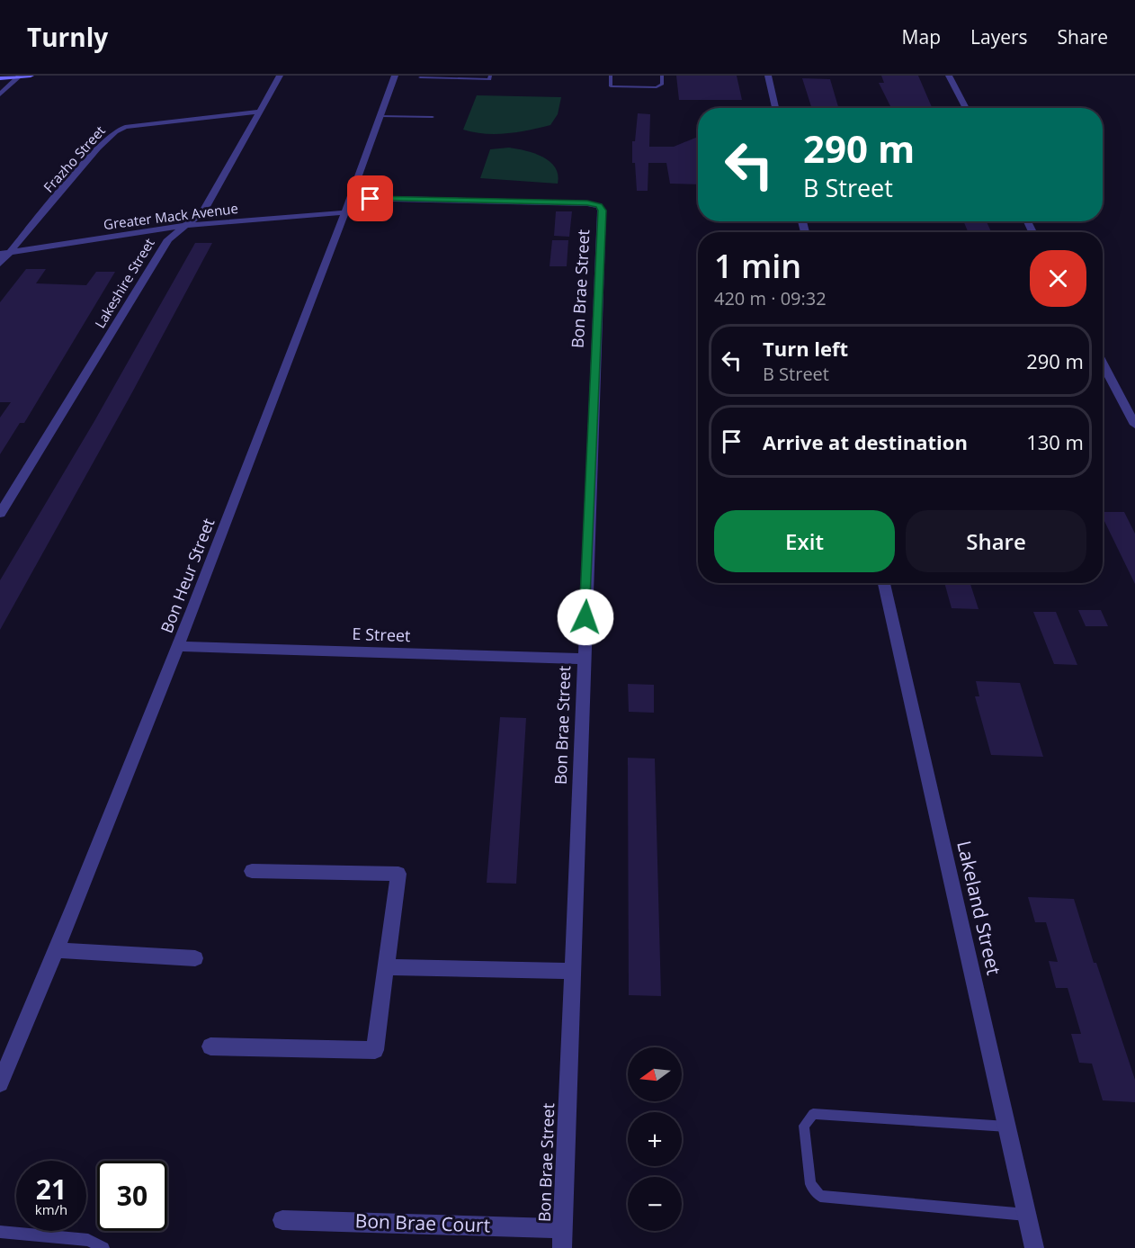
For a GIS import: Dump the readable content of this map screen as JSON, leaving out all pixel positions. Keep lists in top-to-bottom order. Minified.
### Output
{"streets":{"street":["Frazho Street","Greater Mack Avenue","Lakeshire Street","Bon Brae Street","Bon Heur Street","E Street","Lakeland Street","Bon Brae Court"]},"crossings":[["Frazho Street","Greater Mack Avenue"],["Frazho Street","Lakeshire Street"],["Greater Mack Avenue","Lakeshire Street"],["Greater Mack Avenue","Bon Heur Street"],["Bon Brae Street","Bon Heur Street"],["Bon Brae Street","E Street"],["Bon Brae Street","Bon Brae Court"],["Bon Heur Street","E Street"]],"north":"left","page":{"header":"Turnly","nav":["Map","Layers","Share"],"turn":["290 m","B Street"],"heading":["1 min","420 m · 09:32"],"list":[{"name":"Turn left","note":"B Street","value":"290 m"},{"name":"Arrive at destination","value":"130 m"}],"buttons":["Exit","Share"],"map_buttons":["+","−"],"speed":"21 km/h","limit":"30"}}
